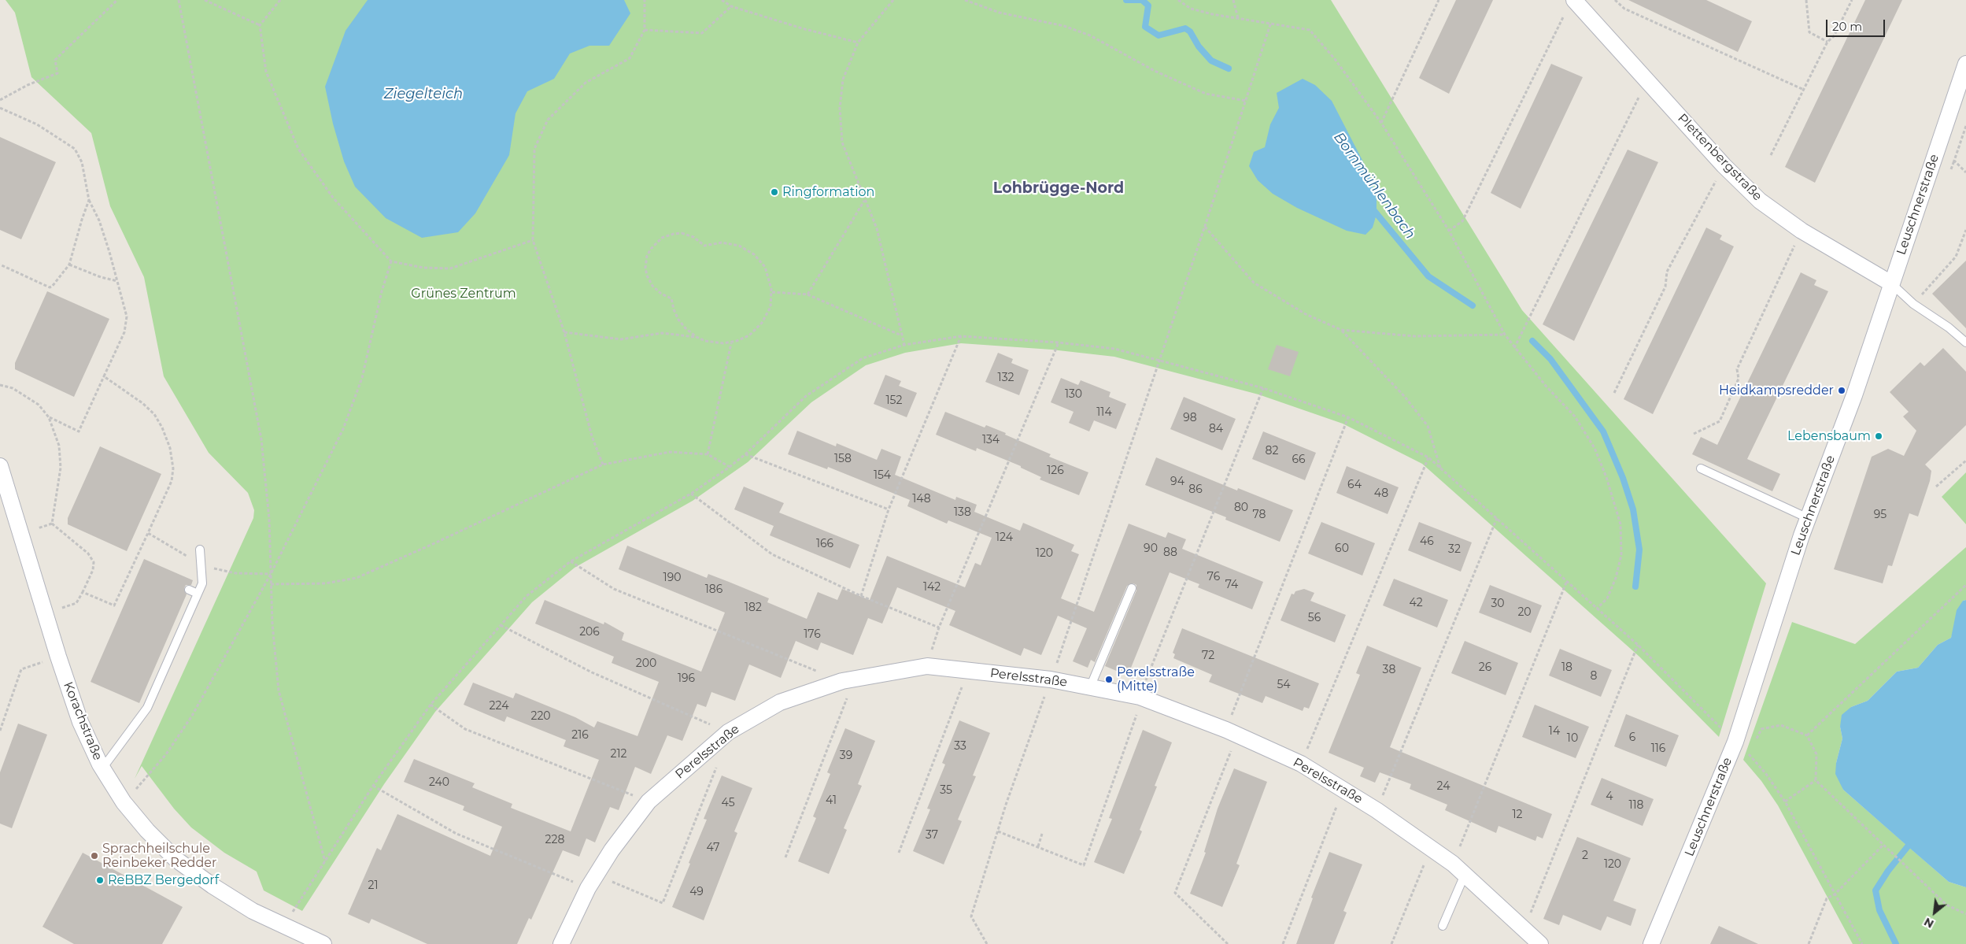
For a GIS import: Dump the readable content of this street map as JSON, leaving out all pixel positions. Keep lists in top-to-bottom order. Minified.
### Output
{"streets":{"street":["Plettenbergstraße","Leuschnerstraße","Perelsstraße","Korachstraße"]},"crossings":[["Plettenbergstraße","Leuschnerstraße"]],"districts":["Lohbrügge-Nord"],"water":["Ziegelteich","Bornmühlenbach"],"parks":["Grünes Zentrum"],"places":["Ringformation","Heidkampsredder","Lebensbaum","Perelsstraße (Mitte)","Sprachheilschule Reinbeker Redder","ReBBZ Bergedorf"],"house_numbers":["132","130","152","114","98","84","134","82","158","66","126","154","94","64","86","48","148","80","138","78","95","124","46","166","90","60","32","88","120","76","190","74","142","186","42","30","182","20","56","206","176","72","200","26","18","38","8","196","54","224","220","14","216","6","10","33","116","212","39","240","24","35","4","41","45","118","12","37","228","47","2","120","21","49"],"scale_bar":"20 m","north":"bottom left"}
